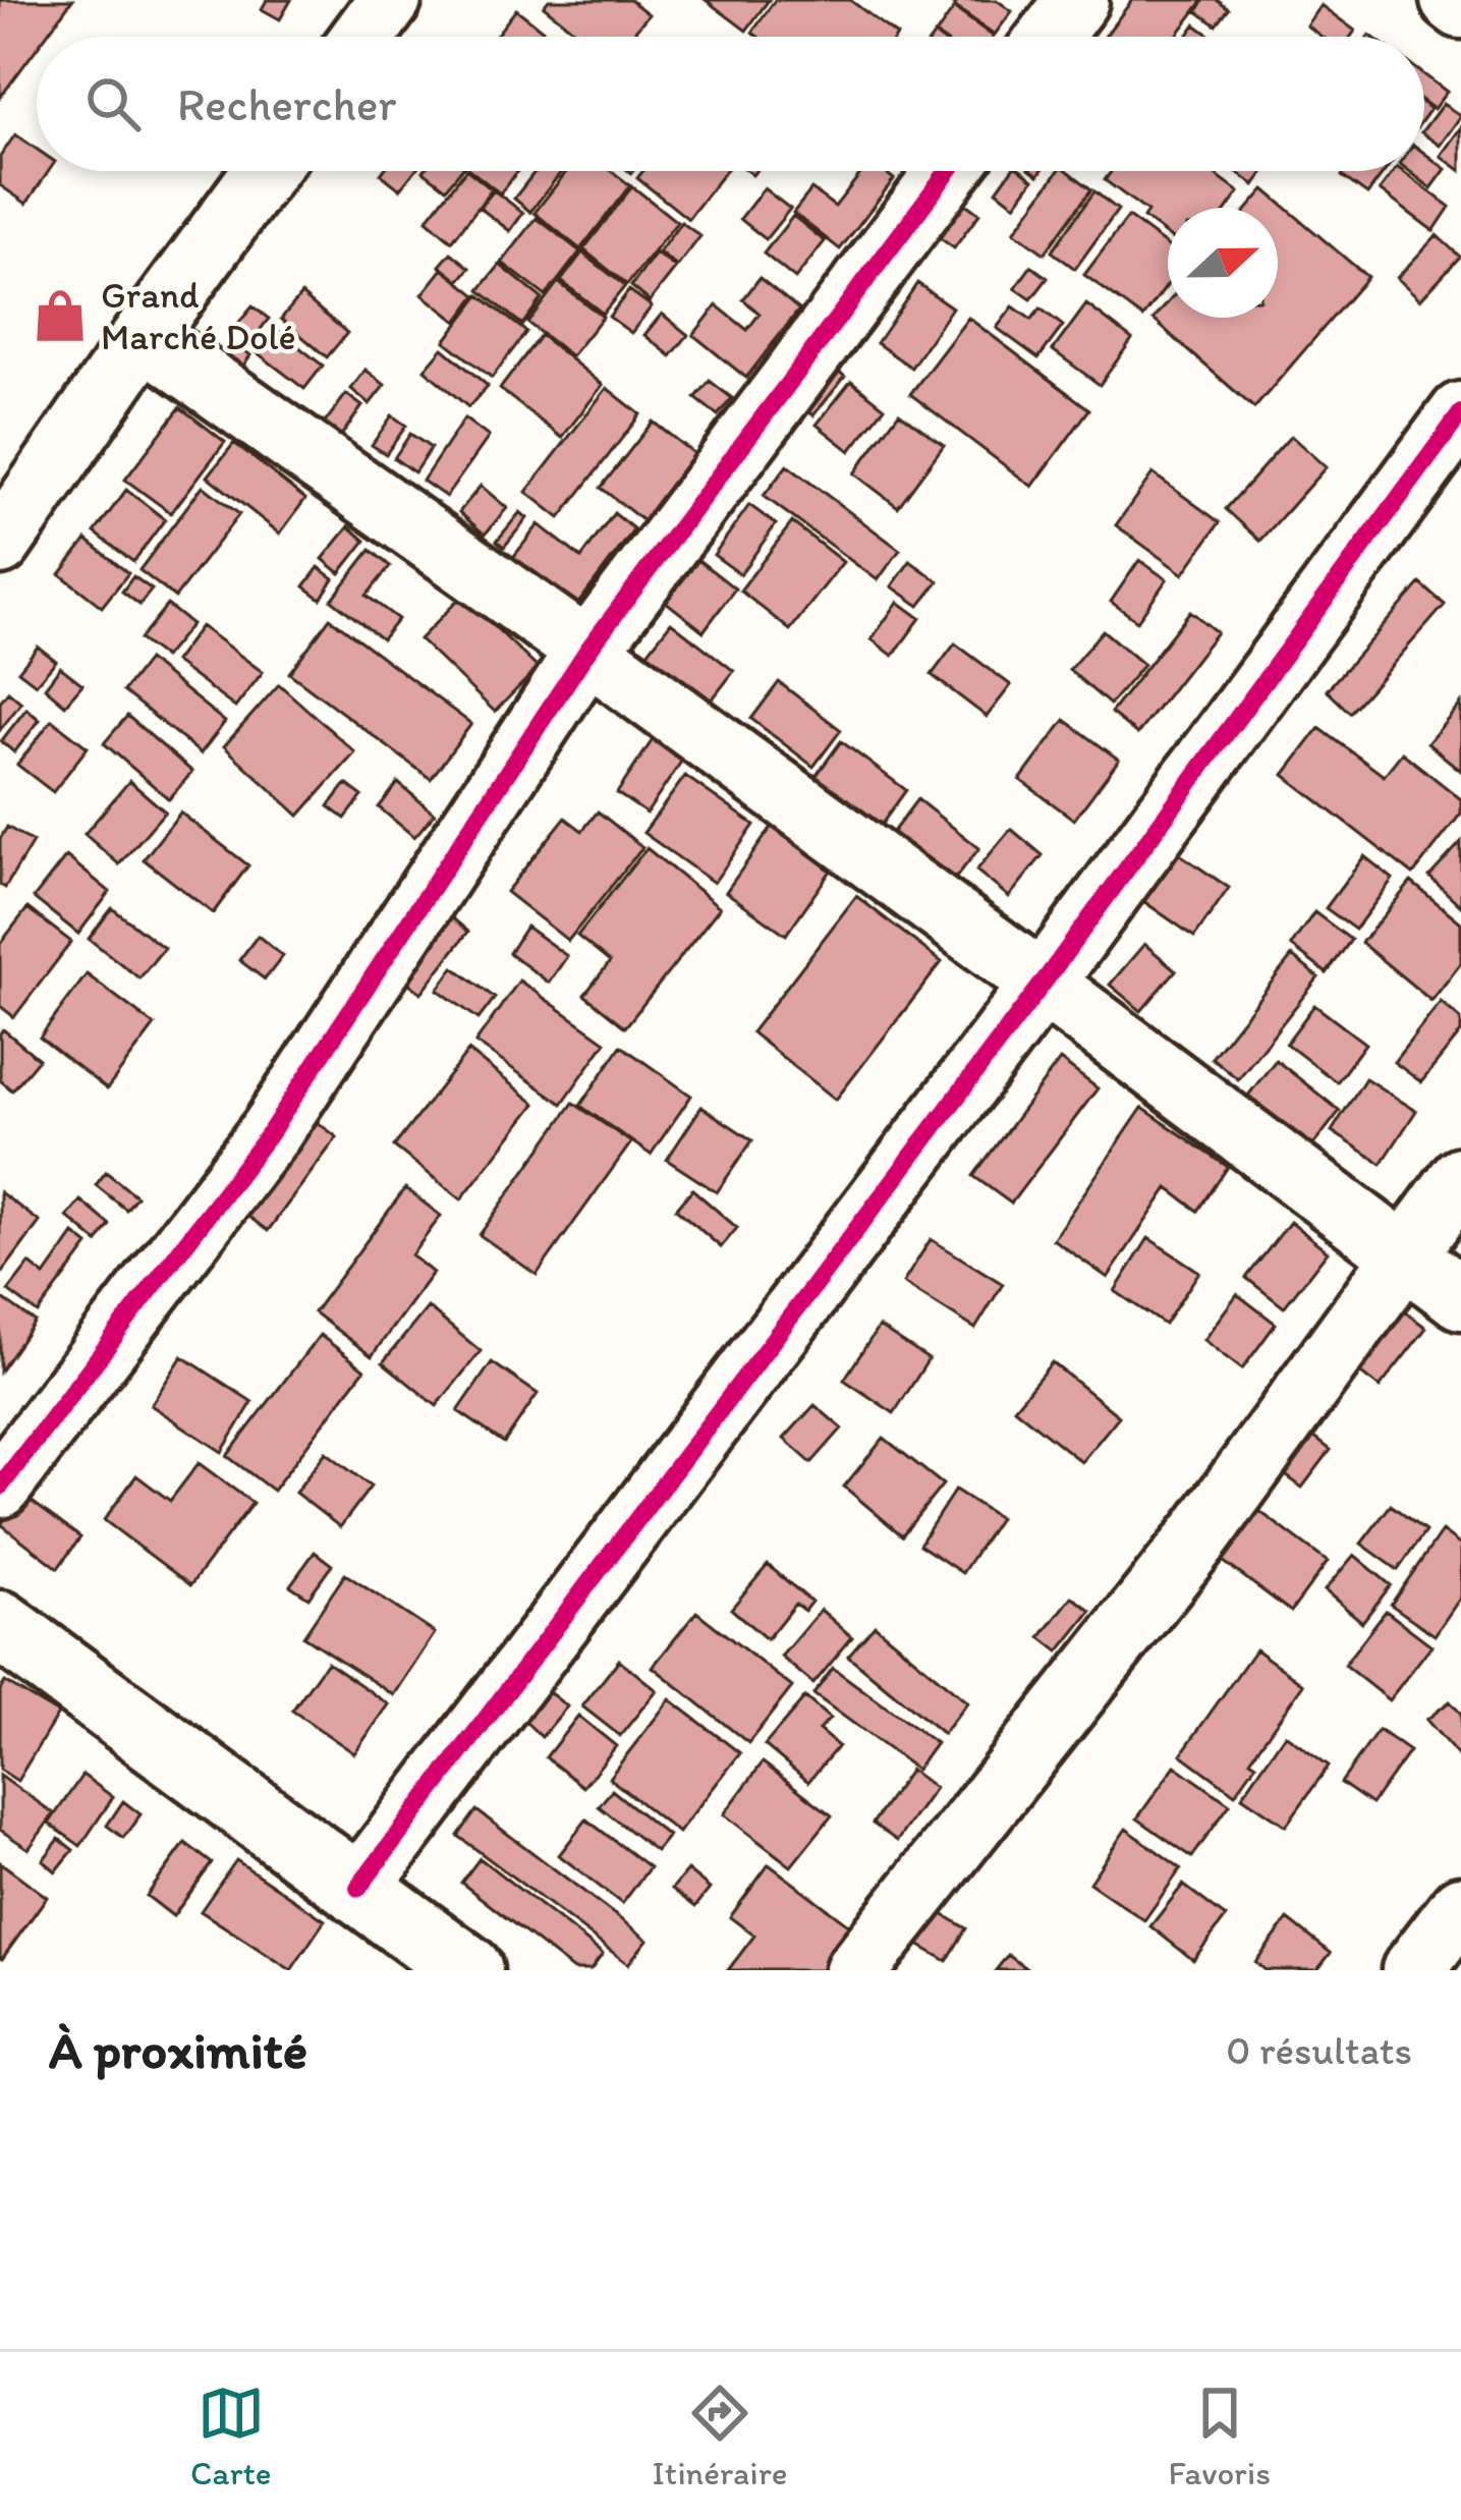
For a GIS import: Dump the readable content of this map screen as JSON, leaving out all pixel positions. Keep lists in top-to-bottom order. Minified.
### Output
{"places":{"shop":["Grand Marché Dolé"]},"north":"right","page":{"search":"Rechercher","heading":["À proximité","0 résultats"],"nav":["Carte","Itinéraire","Favoris"]}}
